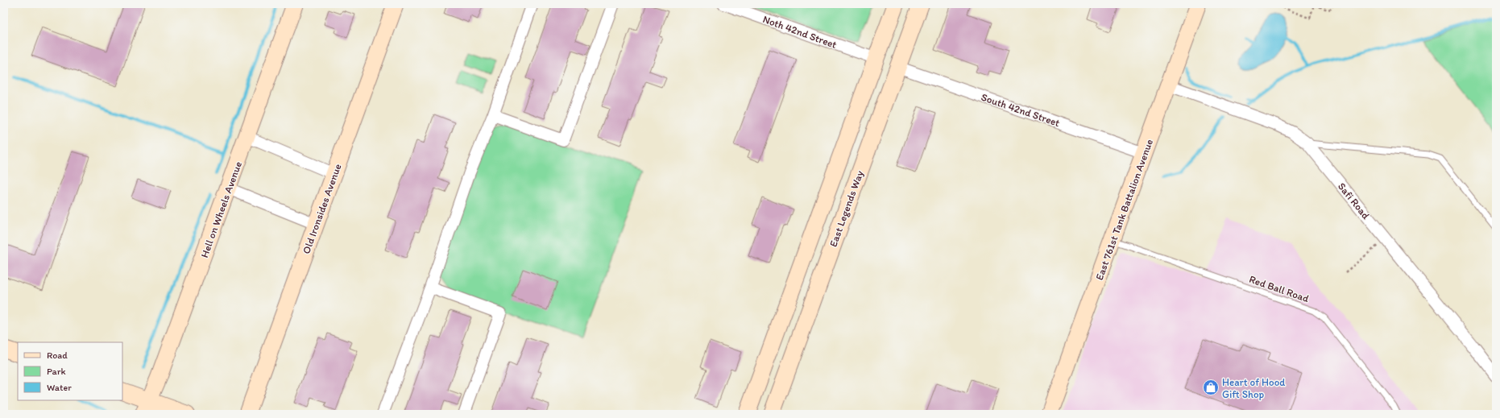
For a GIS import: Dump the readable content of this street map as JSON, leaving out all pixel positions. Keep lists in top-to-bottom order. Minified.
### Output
{"streets":{"street":["Noth 42nd Street","South 42nd Street","Safi Road","Old Ironsides Avenue","East Legends Way","Hell on Wheels Avenue","East 761st Tank Battalion Avenue"],"lane":["Red Ball Road"]},"crossings":[["South 42nd Street","East Legends Way"],["South 42nd Street","East 761st Tank Battalion Avenue"],["Safi Road","East 761st Tank Battalion Avenue"],["East 761st Tank Battalion Avenue","Red Ball Road"]],"places":{"shop":["Heart of Hood Gift Shop"]},"legend":["Road","Park","Water"]}
